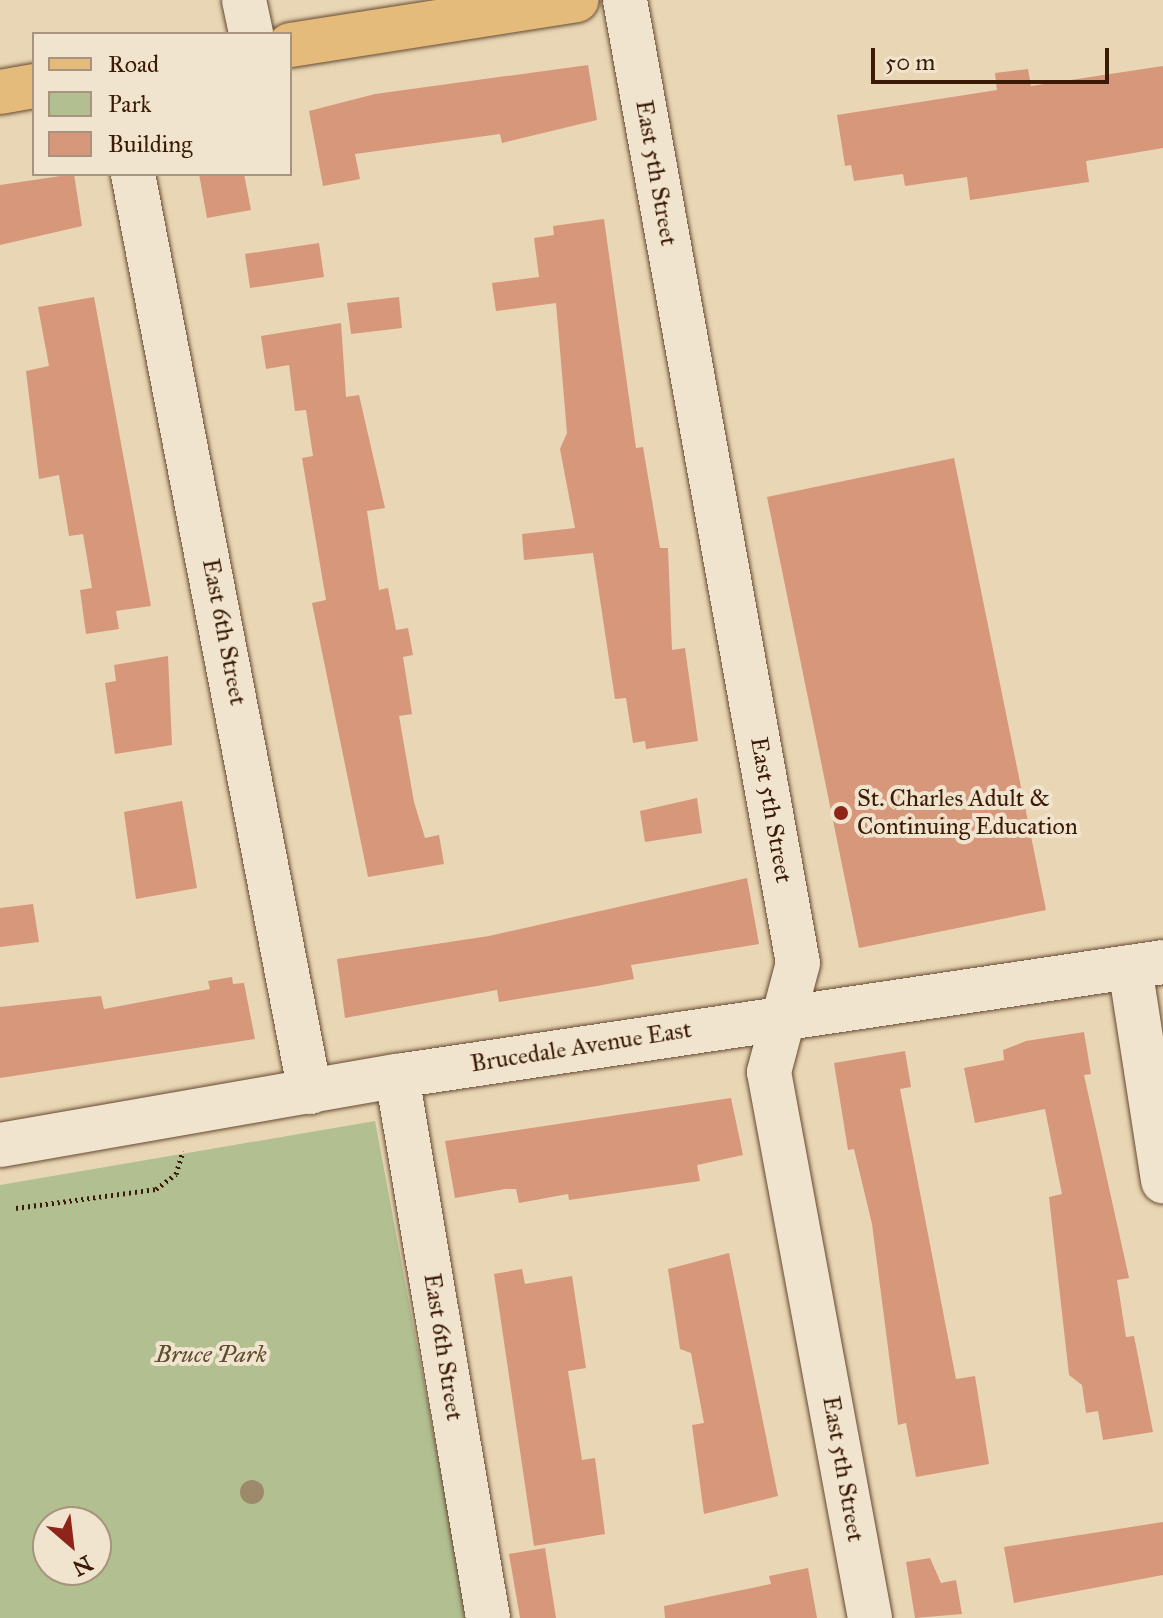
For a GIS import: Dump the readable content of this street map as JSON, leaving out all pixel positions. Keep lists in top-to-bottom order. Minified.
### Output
{"streets":{"street":["East 5th Street","East 6th Street","Brucedale Avenue East"]},"crossings":[["East 5th Street","Brucedale Avenue East"],["East 6th Street","Brucedale Avenue East"]],"parks":["Bruce Park"],"places":["St. Charles Adult & Continuing Education"],"legend":["Road","Park","Building"],"scale_bar":"50 m","north":"bottom right"}
